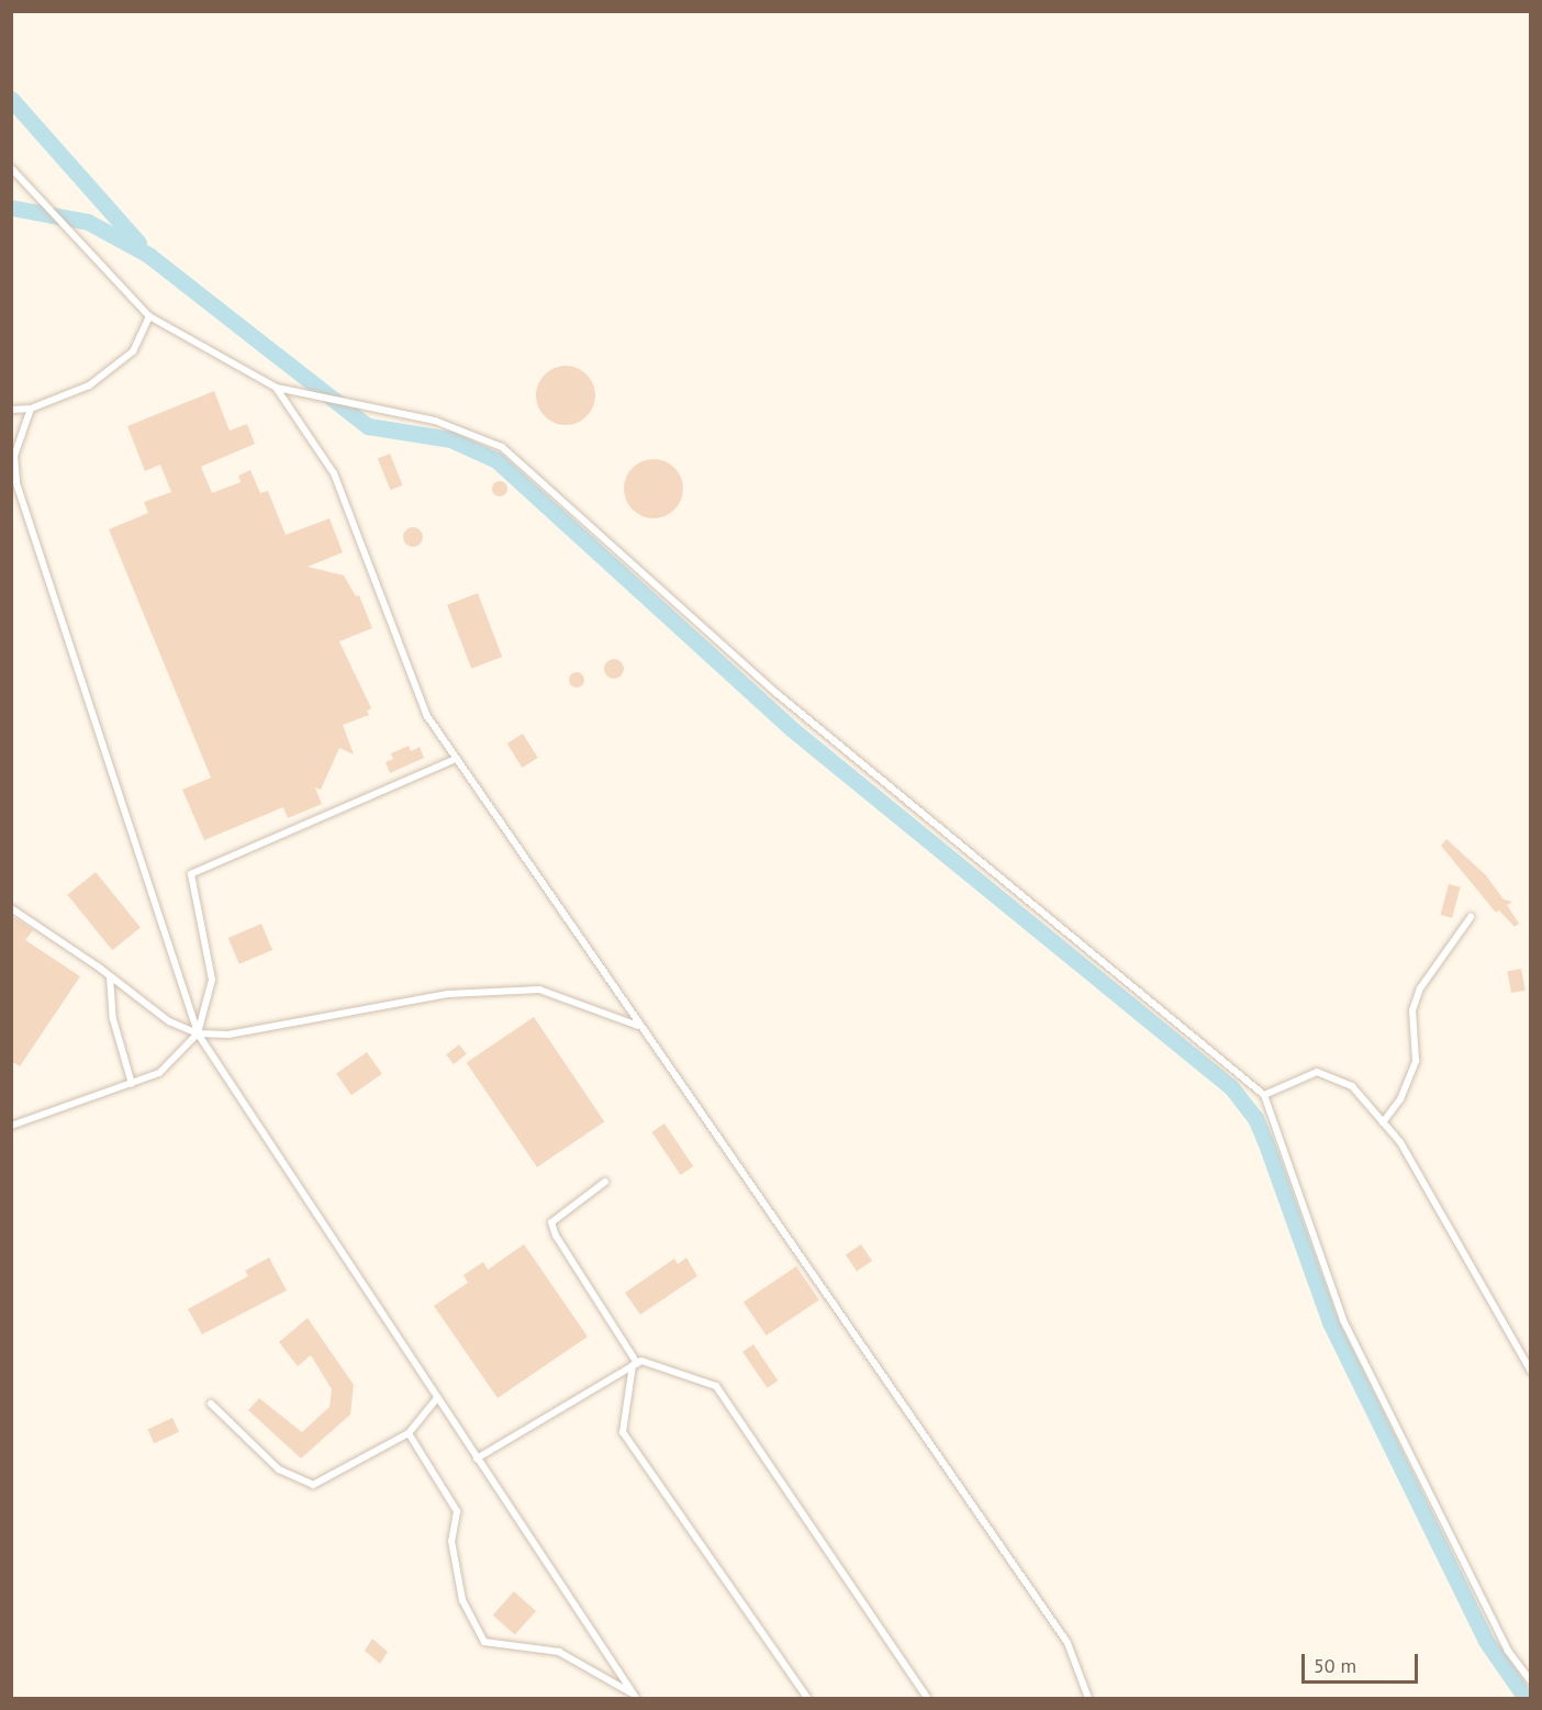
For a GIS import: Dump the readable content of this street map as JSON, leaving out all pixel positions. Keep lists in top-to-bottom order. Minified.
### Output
{"scale_bar":"50 m"}
